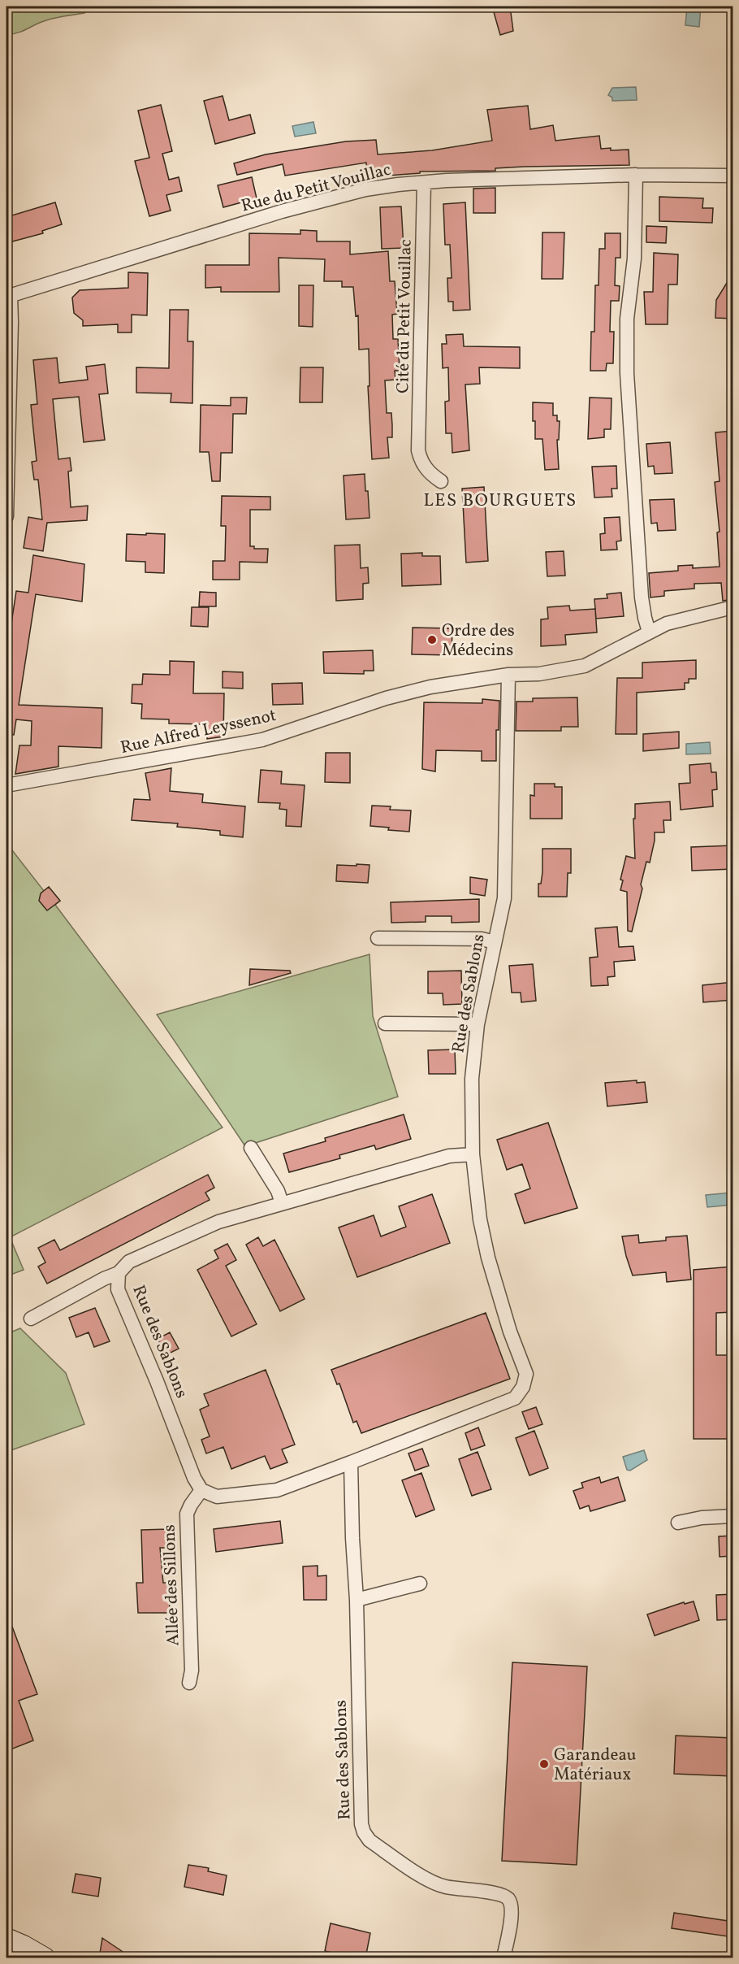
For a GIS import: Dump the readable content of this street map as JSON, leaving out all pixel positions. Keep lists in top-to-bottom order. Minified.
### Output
{"streets":{"street":["Rue du Petit Vouillac","Cité du Petit Vouillac","Rue Alfred Leyssenot","Rue des Sablons","Allée des Sillons"]},"crossings":[["Rue du Petit Vouillac","Cité du Petit Vouillac"],["Rue Alfred Leyssenot","Rue des Sablons"],["Rue des Sablons","Allée des Sillons"]],"districts":["LES BOURGUETS"],"places":["Ordre des Médecins","Garandeau Matériaux"]}
